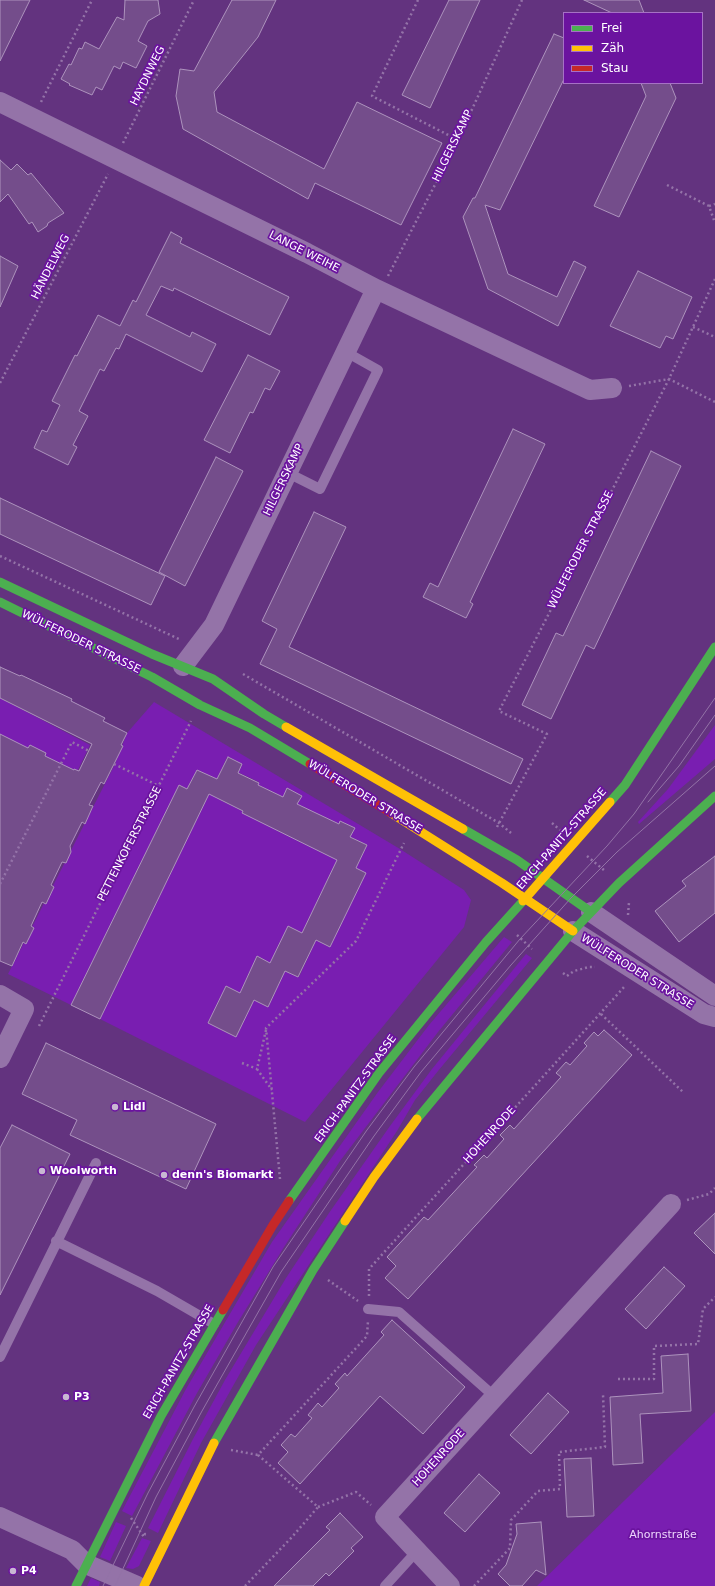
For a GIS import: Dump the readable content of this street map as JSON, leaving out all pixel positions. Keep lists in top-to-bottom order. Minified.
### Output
{"streets":{"main road":["WÜLFERODER STRASSE","ERICH-PANITZ-STRASSE"],"street":["HILGERSKAMP","LANGE WEIHE","HOHENRODE"],"path":["HAYDNWEG","HÄNDELWEG","PETTENKOFERSTRASSE"]},"crossings":[["HAYDNWEG","LANGE WEIHE"],["HAYDNWEG","HÄNDELWEG"],["HILGERSKAMP","LANGE WEIHE"],["HILGERSKAMP","WÜLFERODER STRASSE"],["LANGE WEIHE","HÄNDELWEG"],["WÜLFERODER STRASSE","ERICH-PANITZ-STRASSE"],["WÜLFERODER STRASSE","PETTENKOFERSTRASSE"],["WÜLFERODER STRASSE","HOHENRODE"]],"parks":["Ahornstraße"],"places":["Lidl","Woolworth","denn's Biomarkt","P3","P4"],"legend":["Frei","Zäh","Stau"]}
